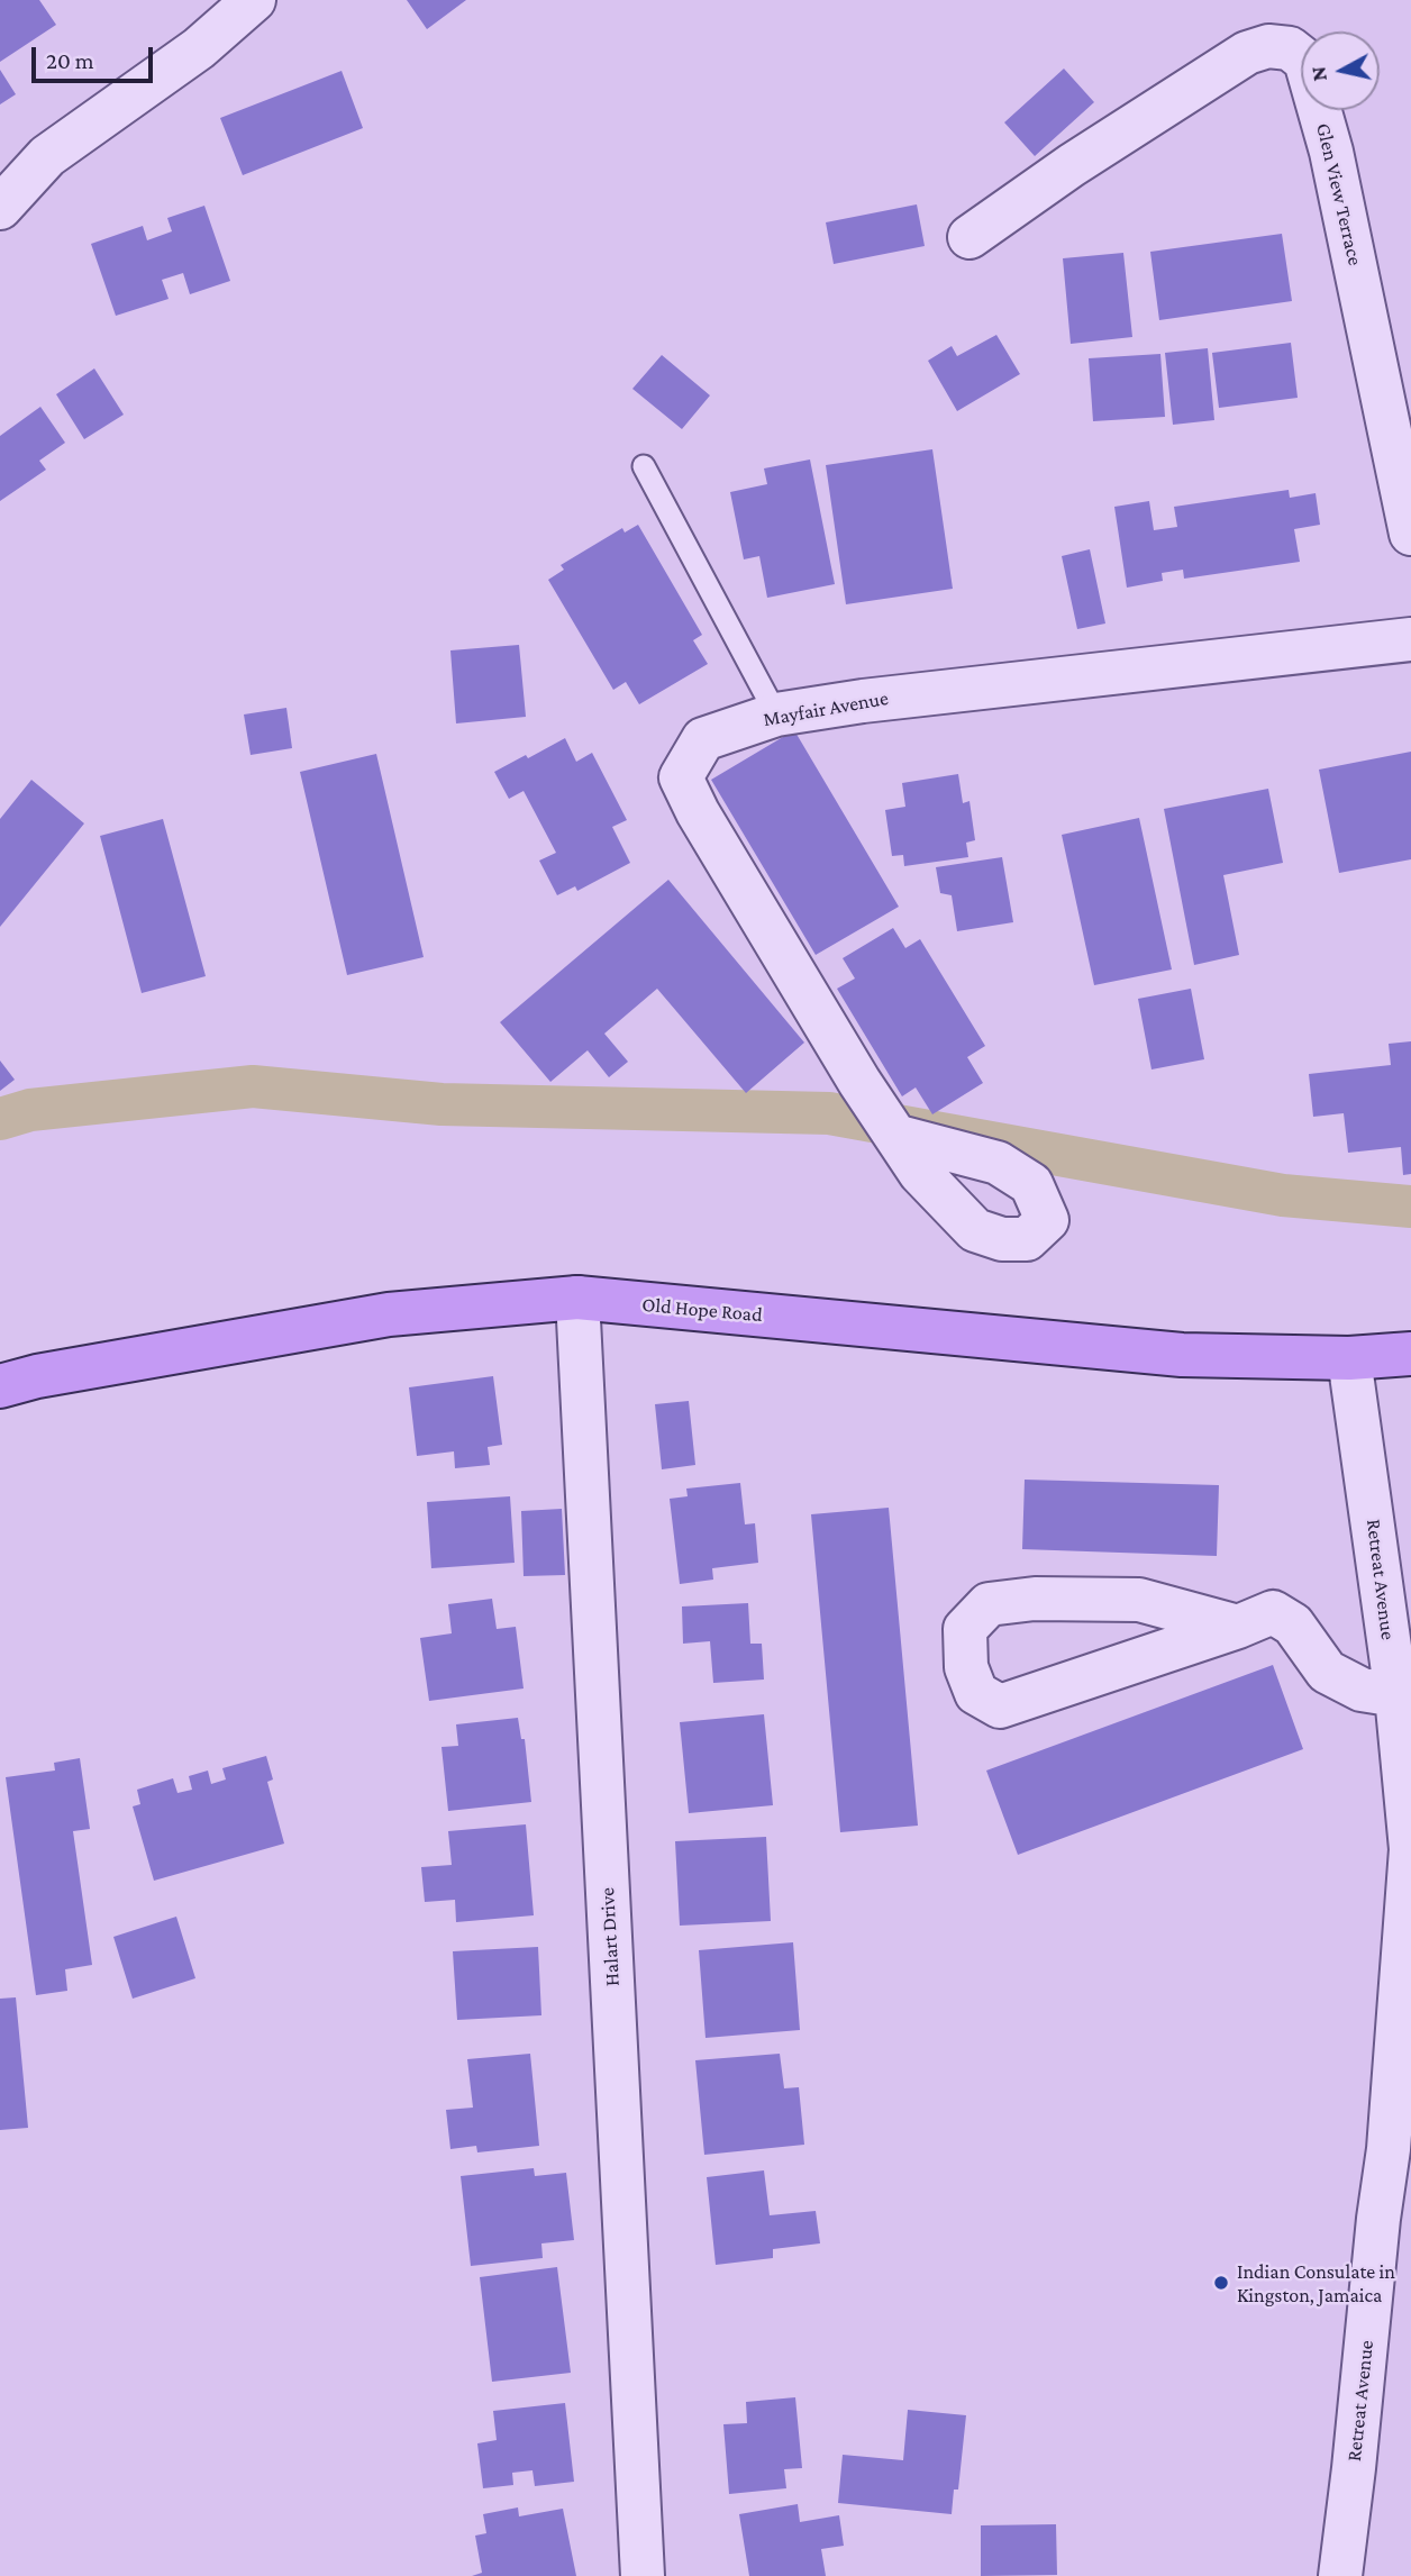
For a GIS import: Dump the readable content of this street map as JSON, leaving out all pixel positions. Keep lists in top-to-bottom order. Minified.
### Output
{"streets":{"main road":["Old Hope Road"],"street":["Glen View Terrace","Mayfair Avenue","Retreat Avenue","Halart Drive"]},"crossings":[["Old Hope Road","Retreat Avenue"],["Old Hope Road","Halart Drive"]],"places":["Indian Consulate in Kingston, Jamaica"],"scale_bar":"20 m","north":"left"}
